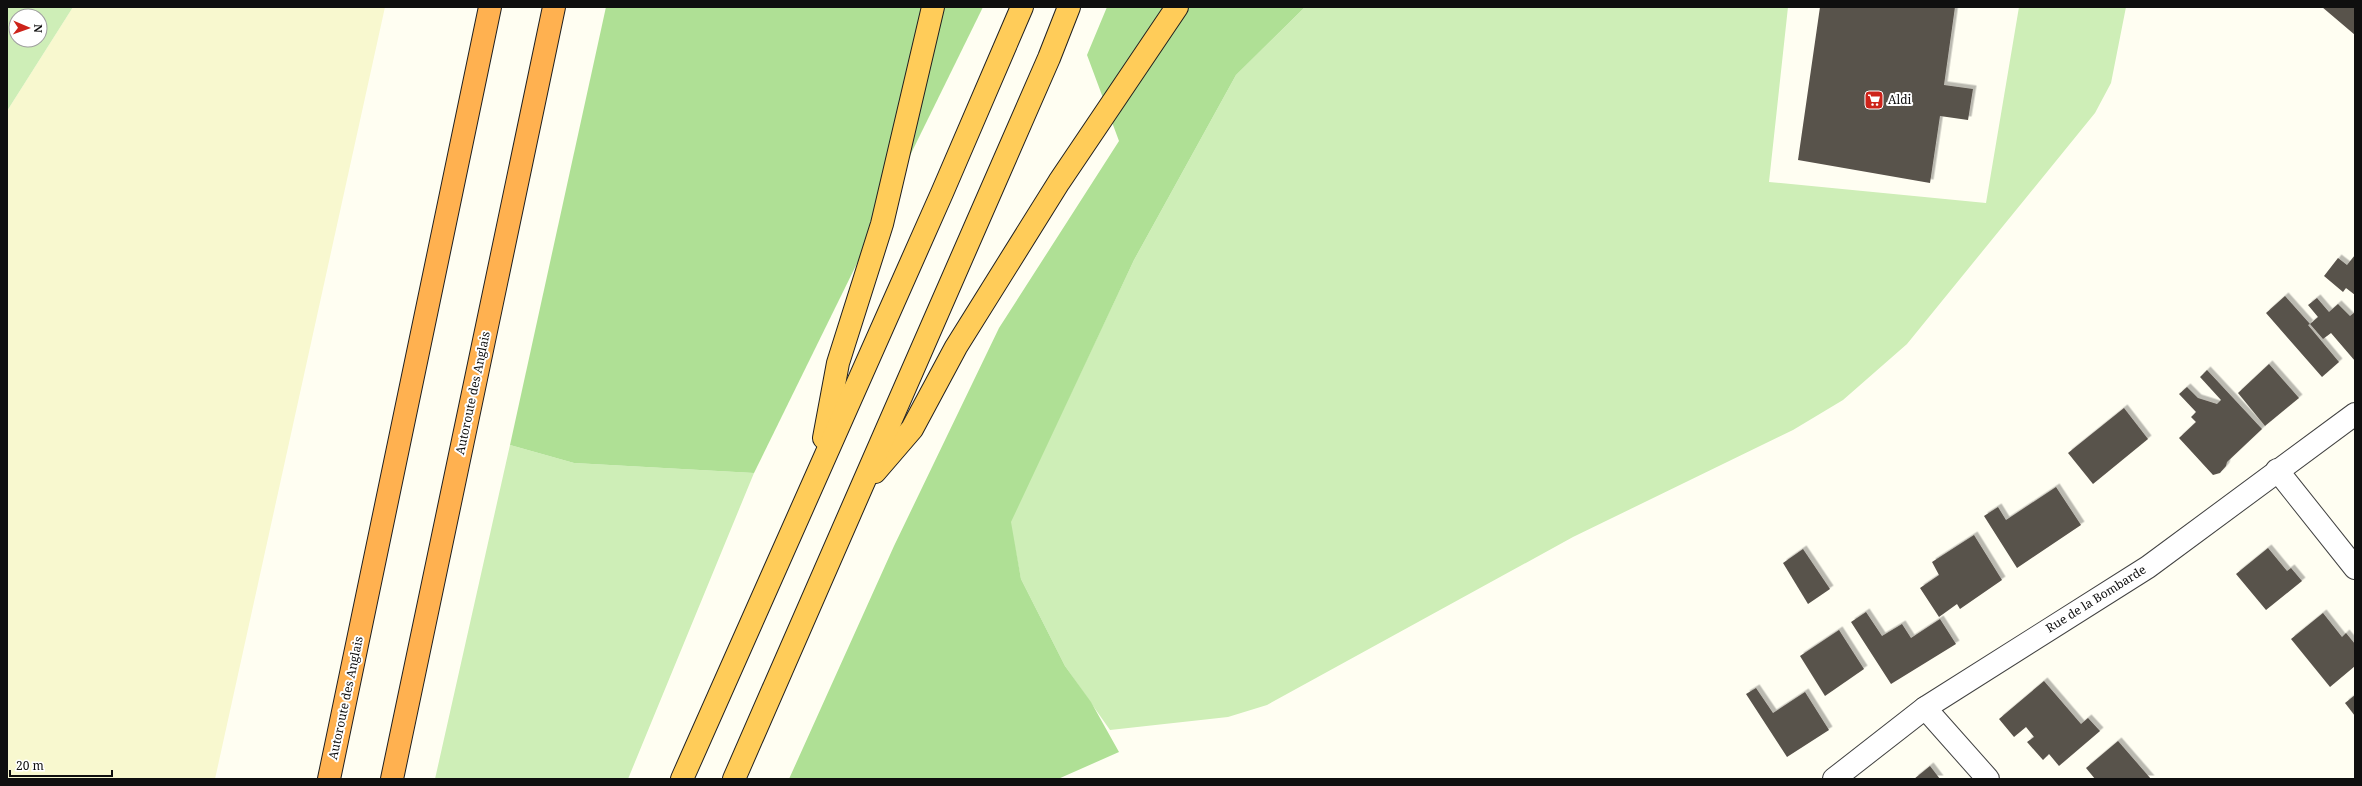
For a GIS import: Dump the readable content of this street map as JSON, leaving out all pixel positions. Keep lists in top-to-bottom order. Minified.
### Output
{"streets":{"highway":["Autoroute des Anglais"],"street":["Rue de la Bombarde"]},"places":{"supermarket":["Aldi"]},"scale_bar":"20 m","north":"right"}
